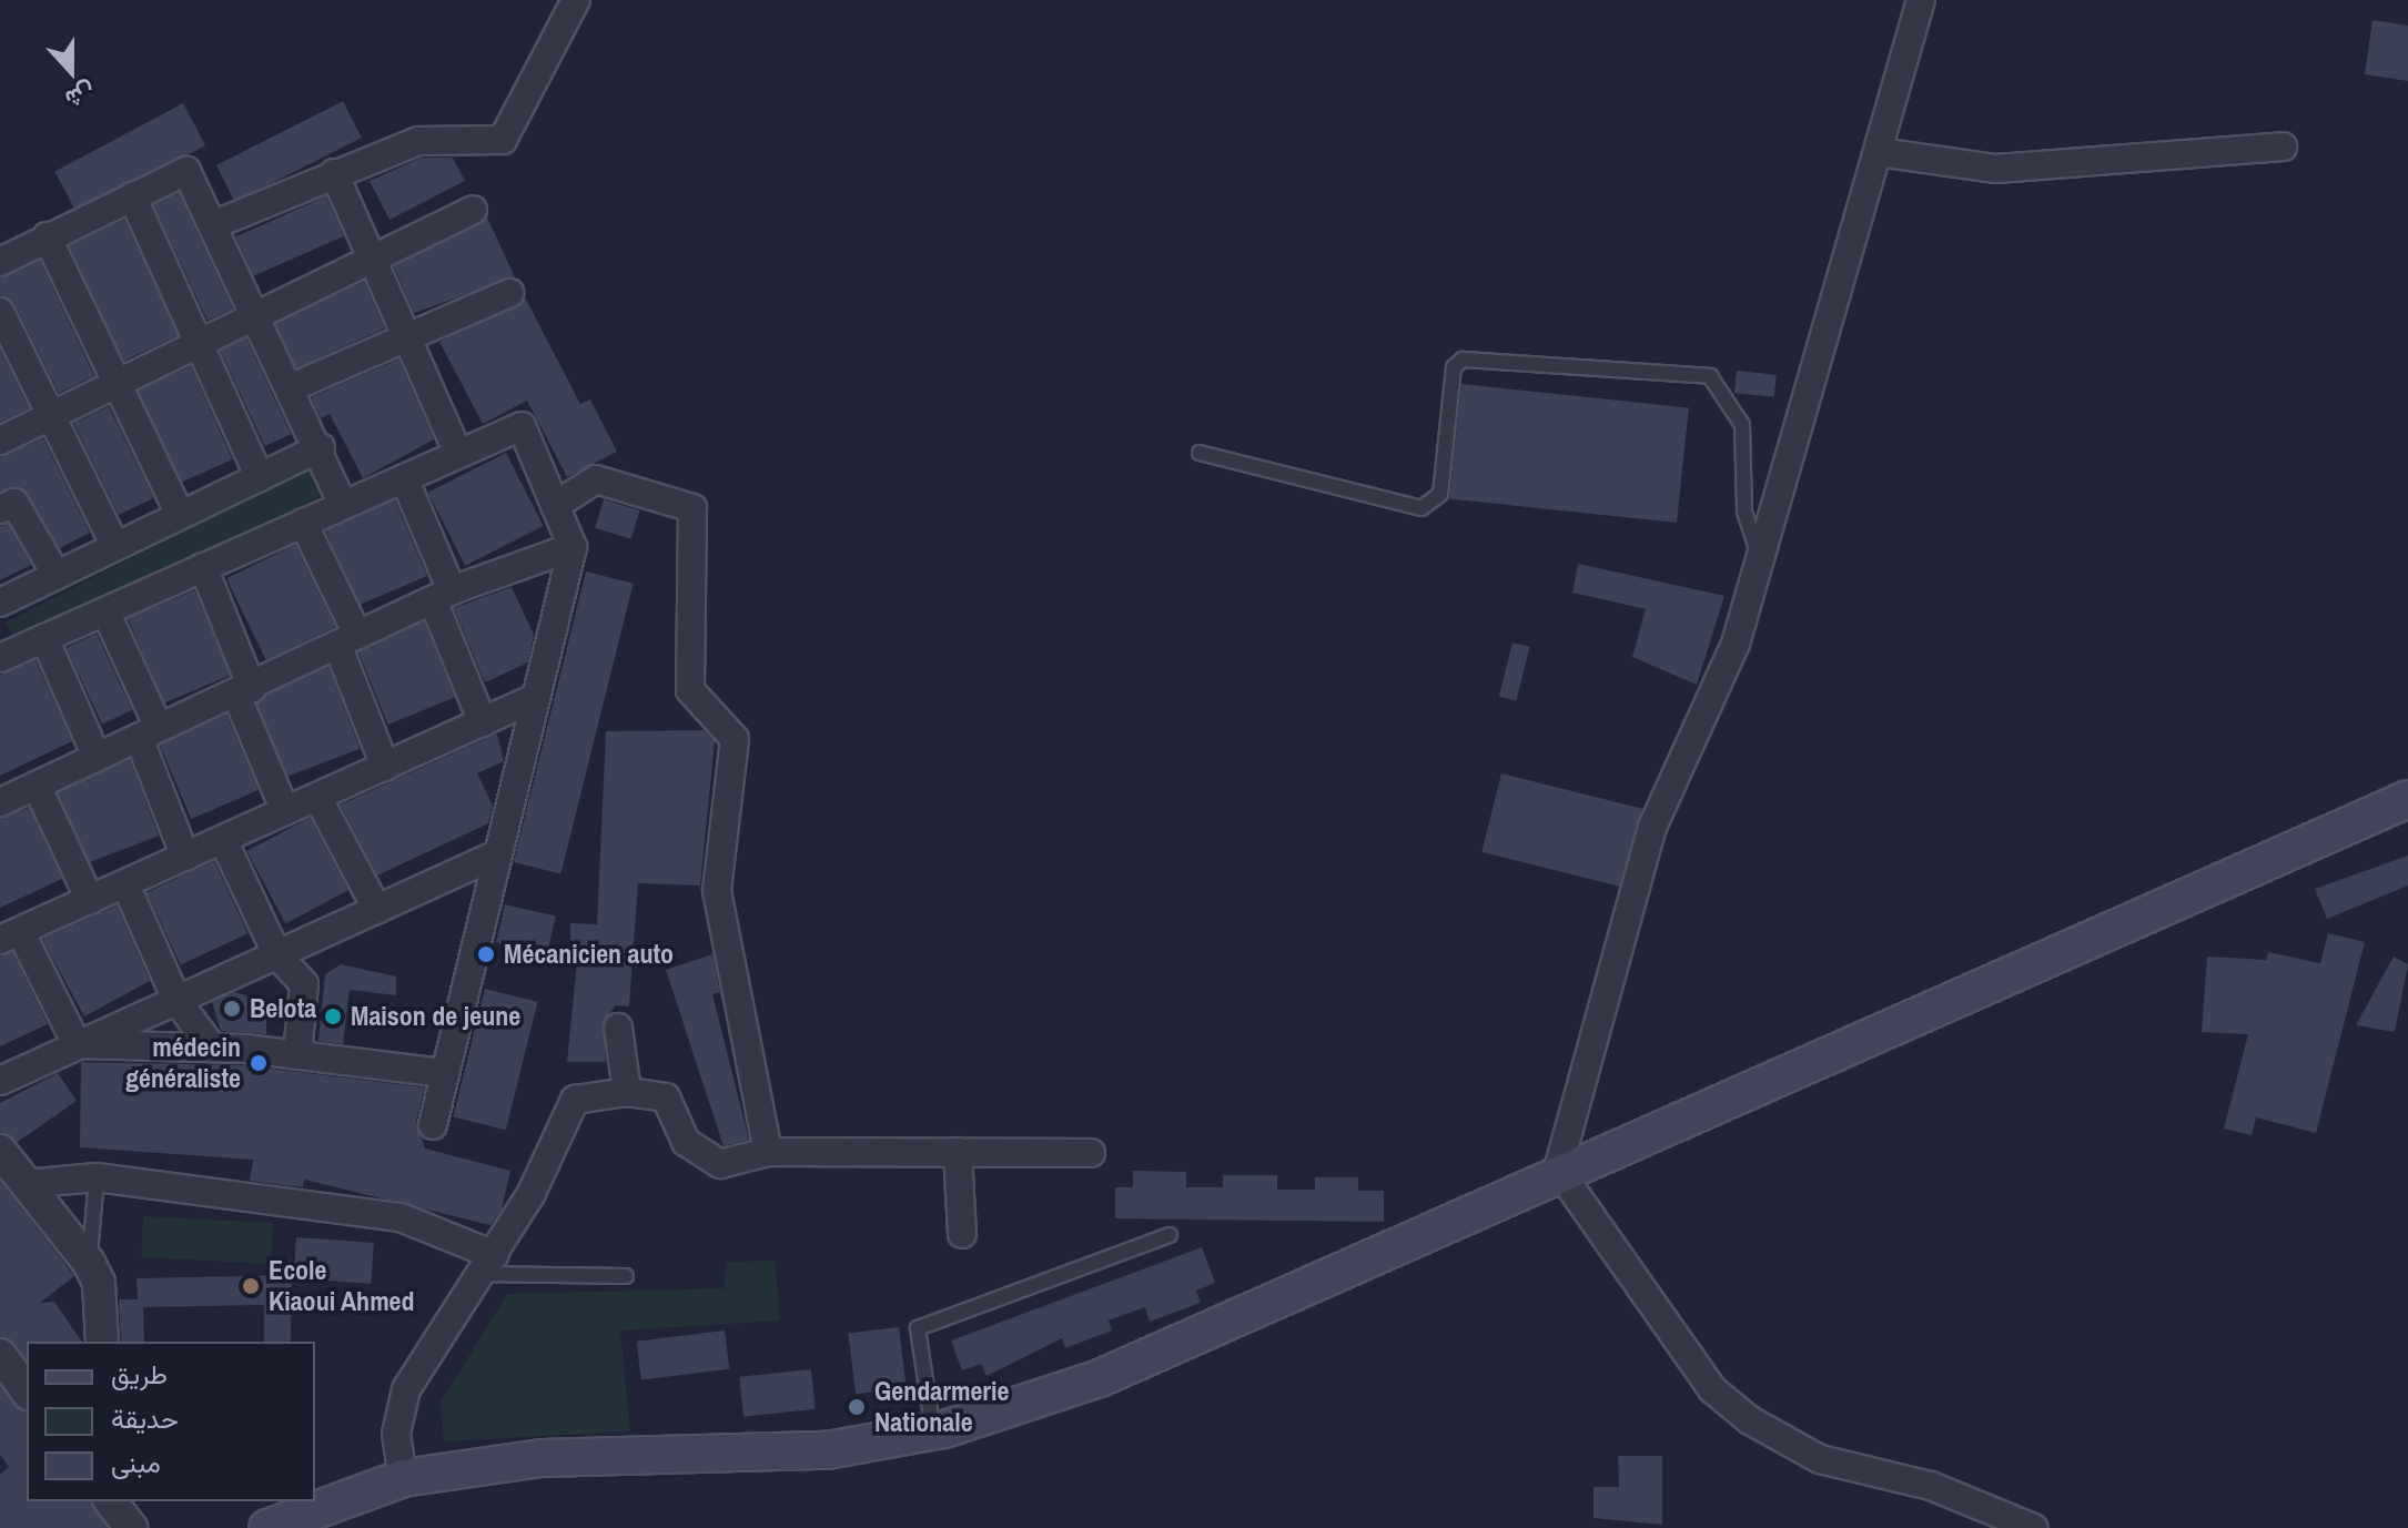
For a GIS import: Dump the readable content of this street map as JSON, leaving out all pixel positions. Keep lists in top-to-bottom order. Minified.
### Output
{"places":["Mécanicien auto","Belota","Maison de jeune","médecin généraliste","Ecole Kiaoui Ahmed","Gendarmerie Nationale"],"legend":["طريق","حديقة","مبنى"],"north":"bottom"}
